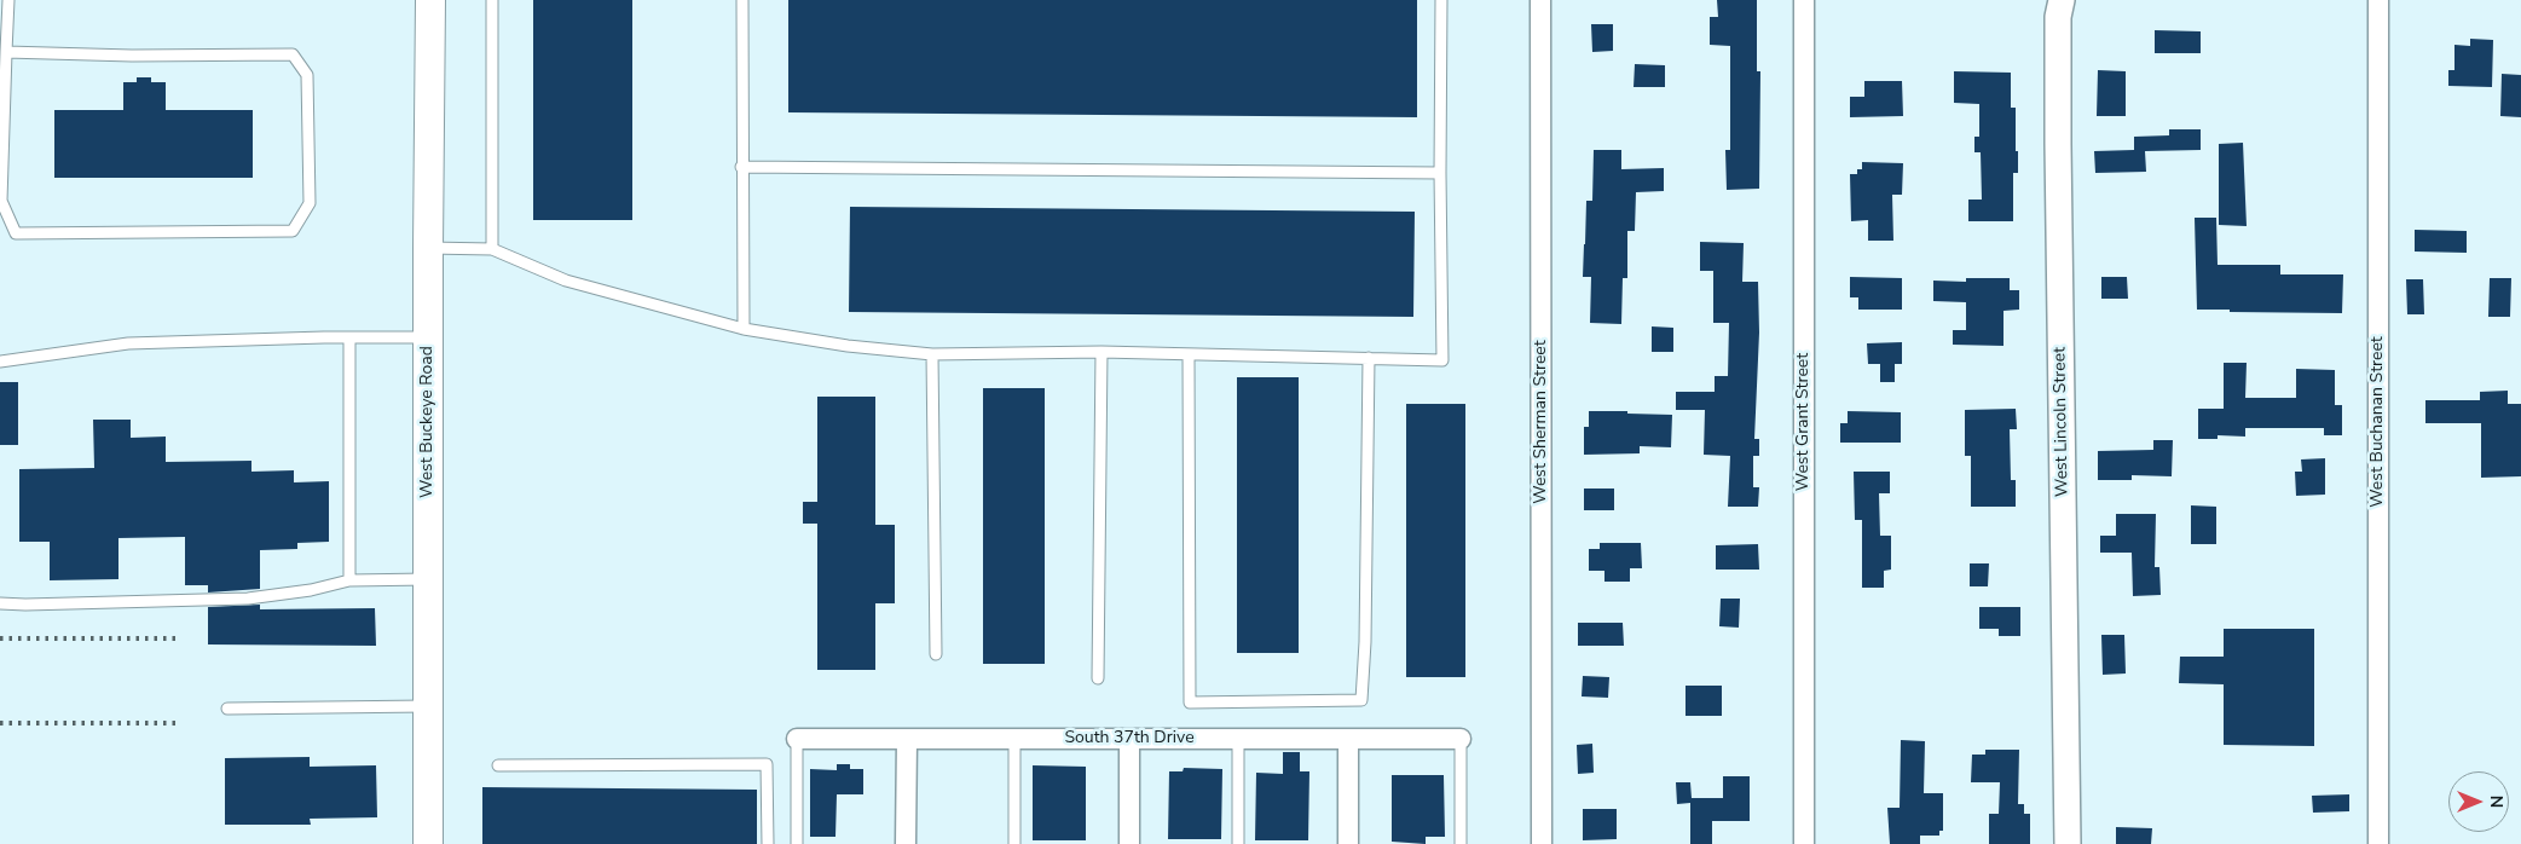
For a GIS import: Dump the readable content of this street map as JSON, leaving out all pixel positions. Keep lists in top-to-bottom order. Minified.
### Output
{"streets":{"main road":["West Buckeye Road"],"street":["West Sherman Street","West Grant Street","West Lincoln Street","West Buchanan Street","South 37th Drive"]},"north":"right"}
